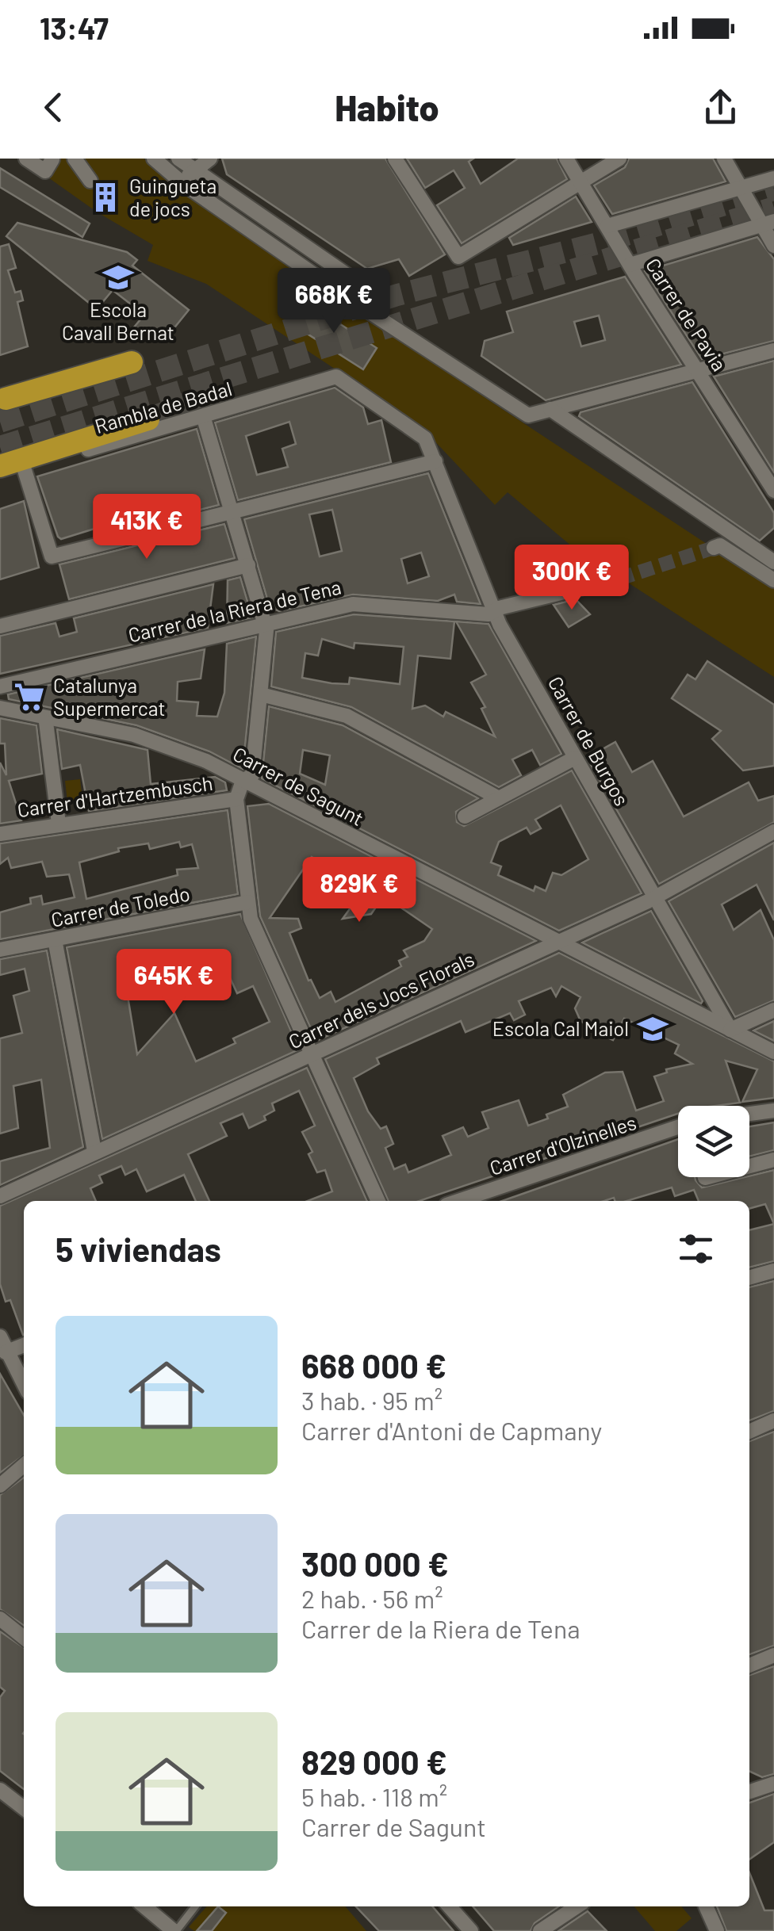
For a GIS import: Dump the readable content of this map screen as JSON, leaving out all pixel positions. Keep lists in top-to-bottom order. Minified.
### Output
{"streets":{"street":["Carrer de Pavia","Rambla de Badal","Carrer de la Riera de Tena","Carrer de Burgos","Carrer de Sagunt","Carrer d'Hartzembusch","Carrer de Toledo","Carrer dels Jocs Florals","Carrer d'Olzinelles"]},"crossings":[["Rambla de Badal","Carrer de Burgos"],["Carrer de la Riera de Tena","Carrer de Burgos"],["Carrer de Burgos","Carrer de Sagunt"],["Carrer de Burgos","Carrer dels Jocs Florals"],["Carrer de Sagunt","Carrer dels Jocs Florals"]],"places":{"building":["Guingueta de jocs"],"school or university":["Escola Cavall Bernat","Escola Cal Maiol"],"supermarket":["Catalunya Supermercat"]},"page":{"status":"13:47","header":"Habito","price":["668K €","413K €","300K €","829K €","645K €"],"heading":"5 viviendas","list":[{"name":"668 000 €","note":"3 hab. · 95 m² · Carrer d'Antoni de Capmany"},{"name":"300 000 €","note":"2 hab. · 56 m² · Carrer de la Riera de Tena"},{"name":"829 000 €","note":"5 hab. · 118 m² · Carrer de Sagunt"}]}}
